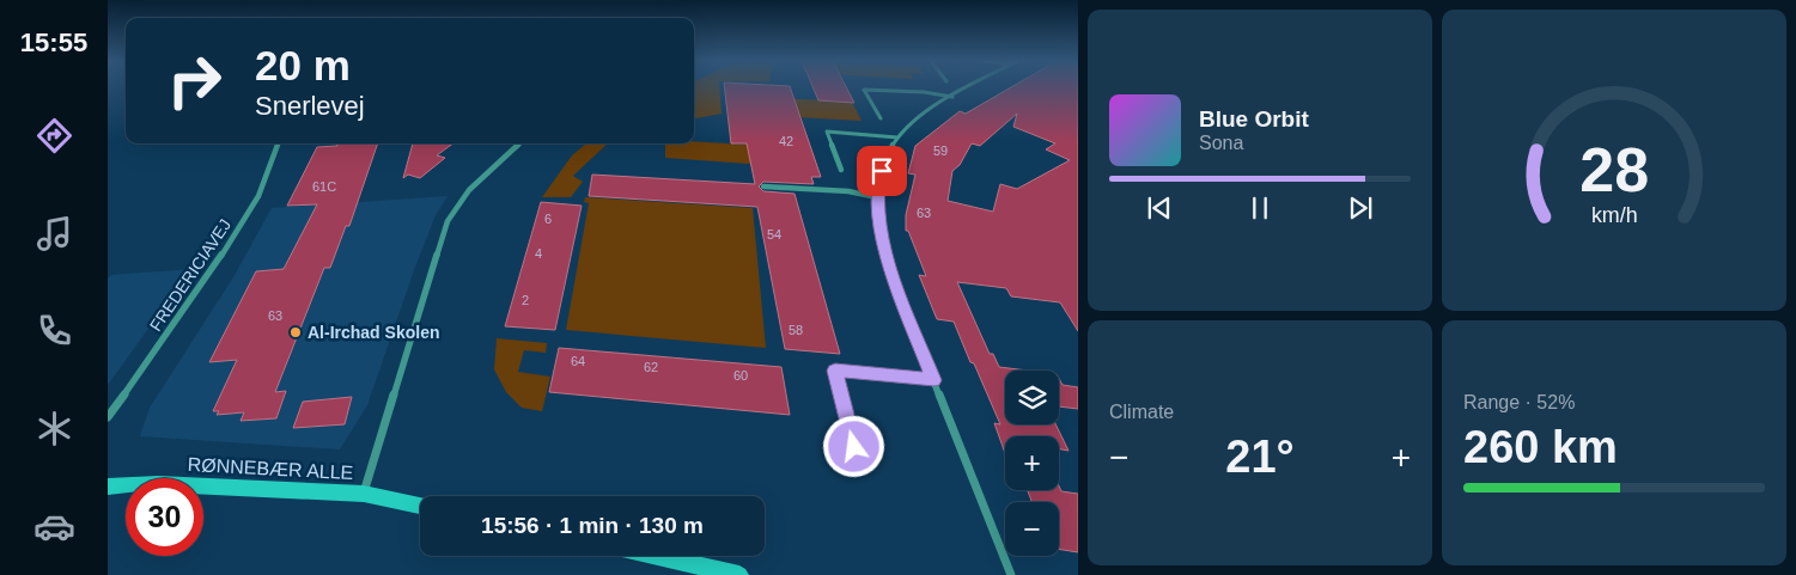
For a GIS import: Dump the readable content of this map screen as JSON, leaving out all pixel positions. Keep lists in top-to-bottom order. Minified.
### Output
{"streets":{"main road":["RØNNEBÆR ALLE"],"street":["FREDERICIAVEJ"]},"places":["Al-Irchad Skolen"],"house_numbers":["42","59","61C","63","6","54","4","2","63","58","64","62","60"],"page":{"tabs":"15:55","turn":["20 m","Snerlevej"],"song":["Blue Orbit","Sona"],"tile":["Climate",["Range · 52%","260 km"]],"map_buttons":["+","−"],"heat":["−","21°","+"],"limit":"30","trip":"15:56 · 1 min · 130 m","gauge":["28","km/h"]}}
